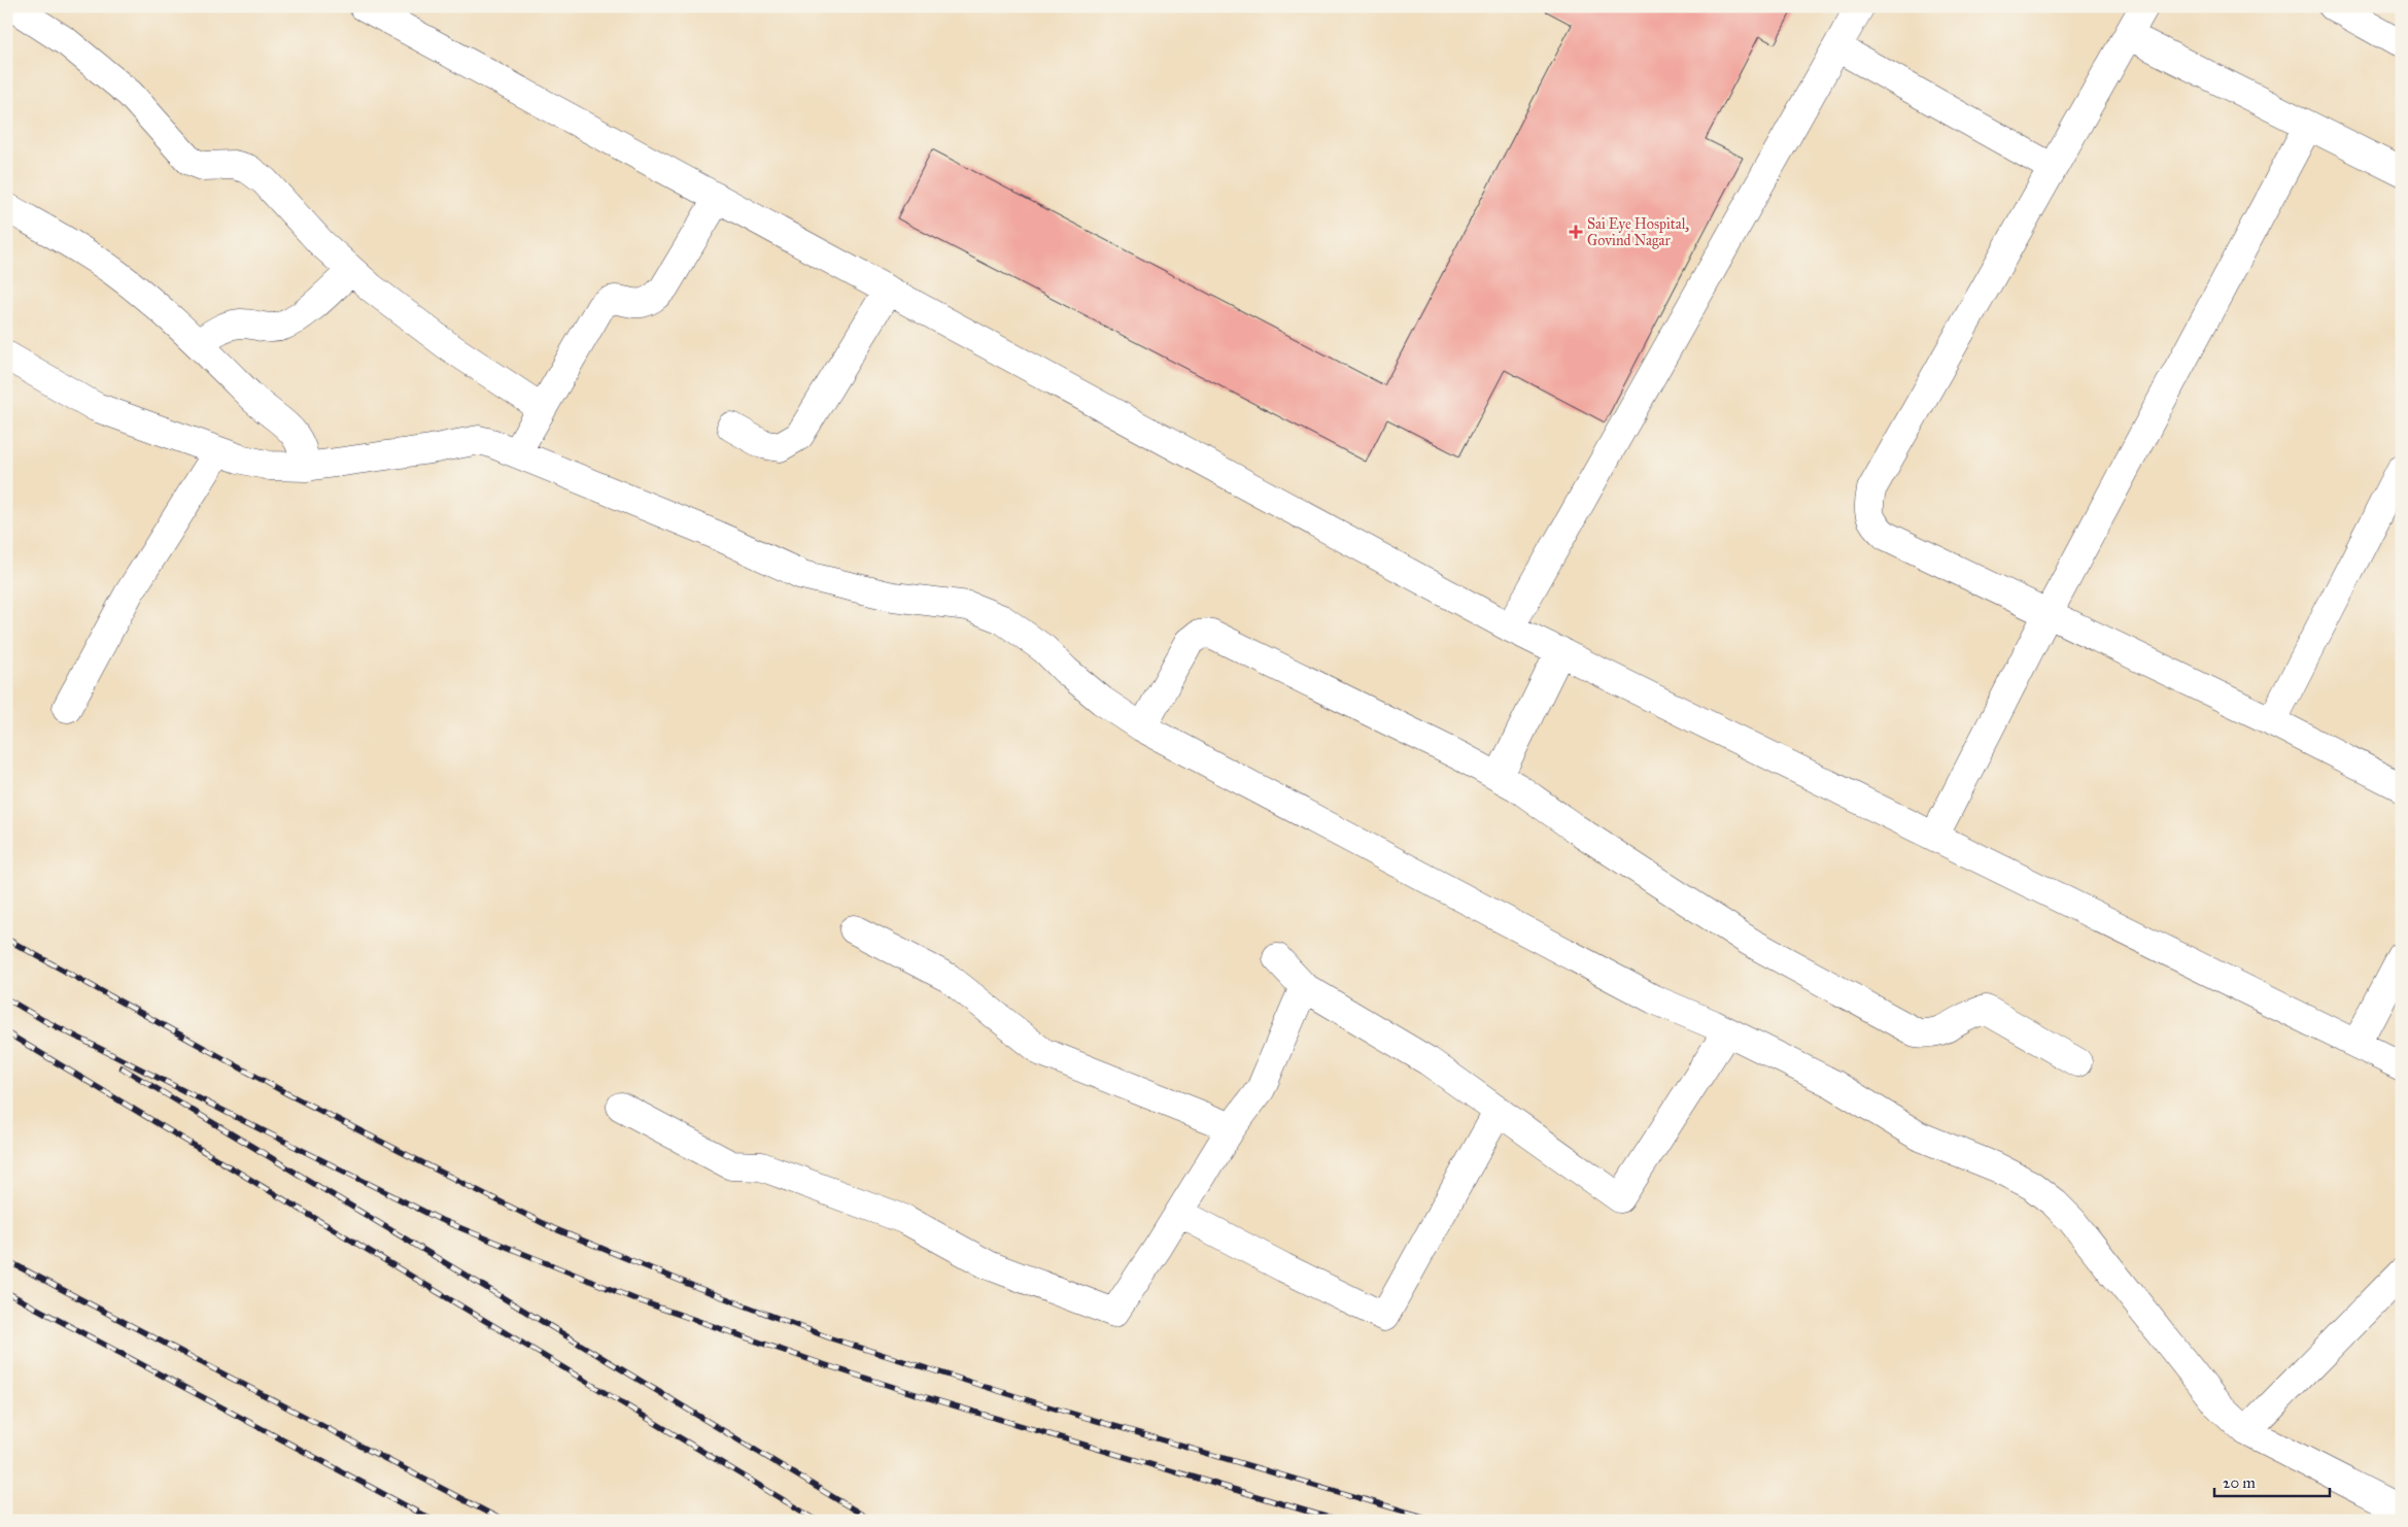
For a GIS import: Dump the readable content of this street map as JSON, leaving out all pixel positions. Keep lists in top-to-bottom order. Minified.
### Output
{"places":{"health":["Sai Eye Hospital, Govind Nagar"]},"scale_bar":"20 m"}
